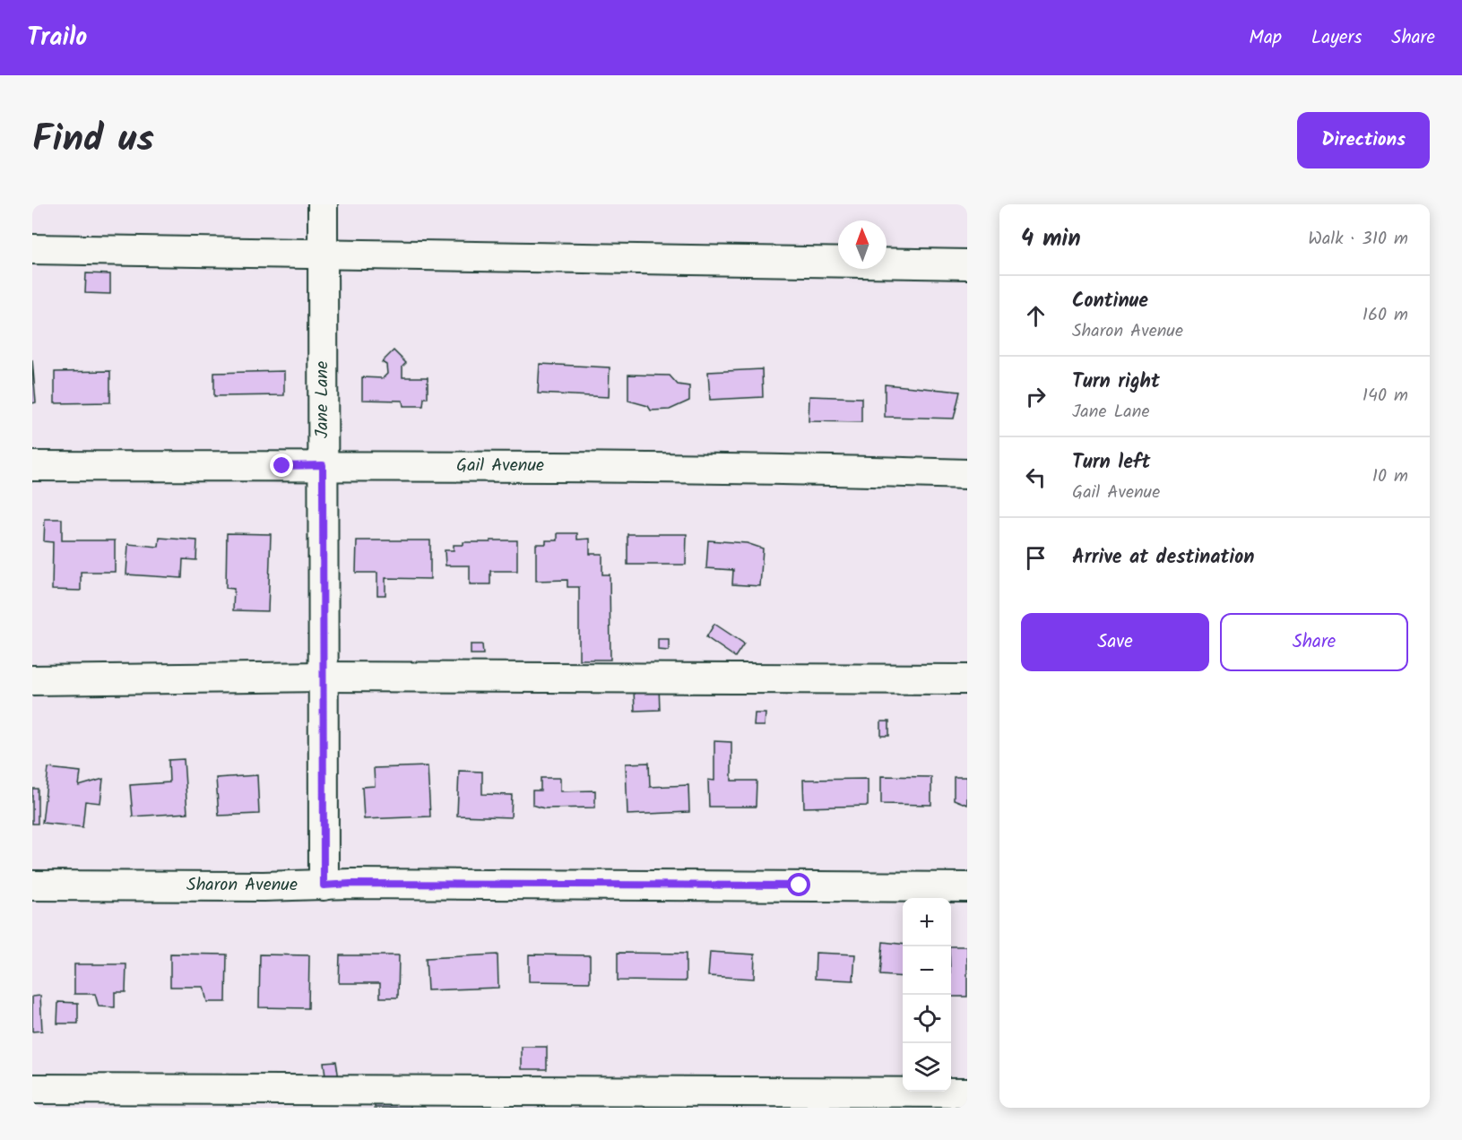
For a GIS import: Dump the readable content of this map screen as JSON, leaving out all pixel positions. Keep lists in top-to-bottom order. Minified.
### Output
{"streets":{"street":["Jane Lane","Gail Avenue","Sharon Avenue"]},"crossings":[["Jane Lane","Gail Avenue"],["Jane Lane","Sharon Avenue"]],"north":"top","page":{"header":"Trailo","nav":["Map","Layers","Share"],"title":"Find us","buttons":["Directions",["Save","Share"]],"heading":["4 min","Walk · 310 m"],"list":[["Continue","Sharon Avenue","160 m"],["Turn right","Jane Lane","140 m"],["Turn left","Gail Avenue","10 m"],"Arrive at destination"],"map_buttons":["+","−"]}}
